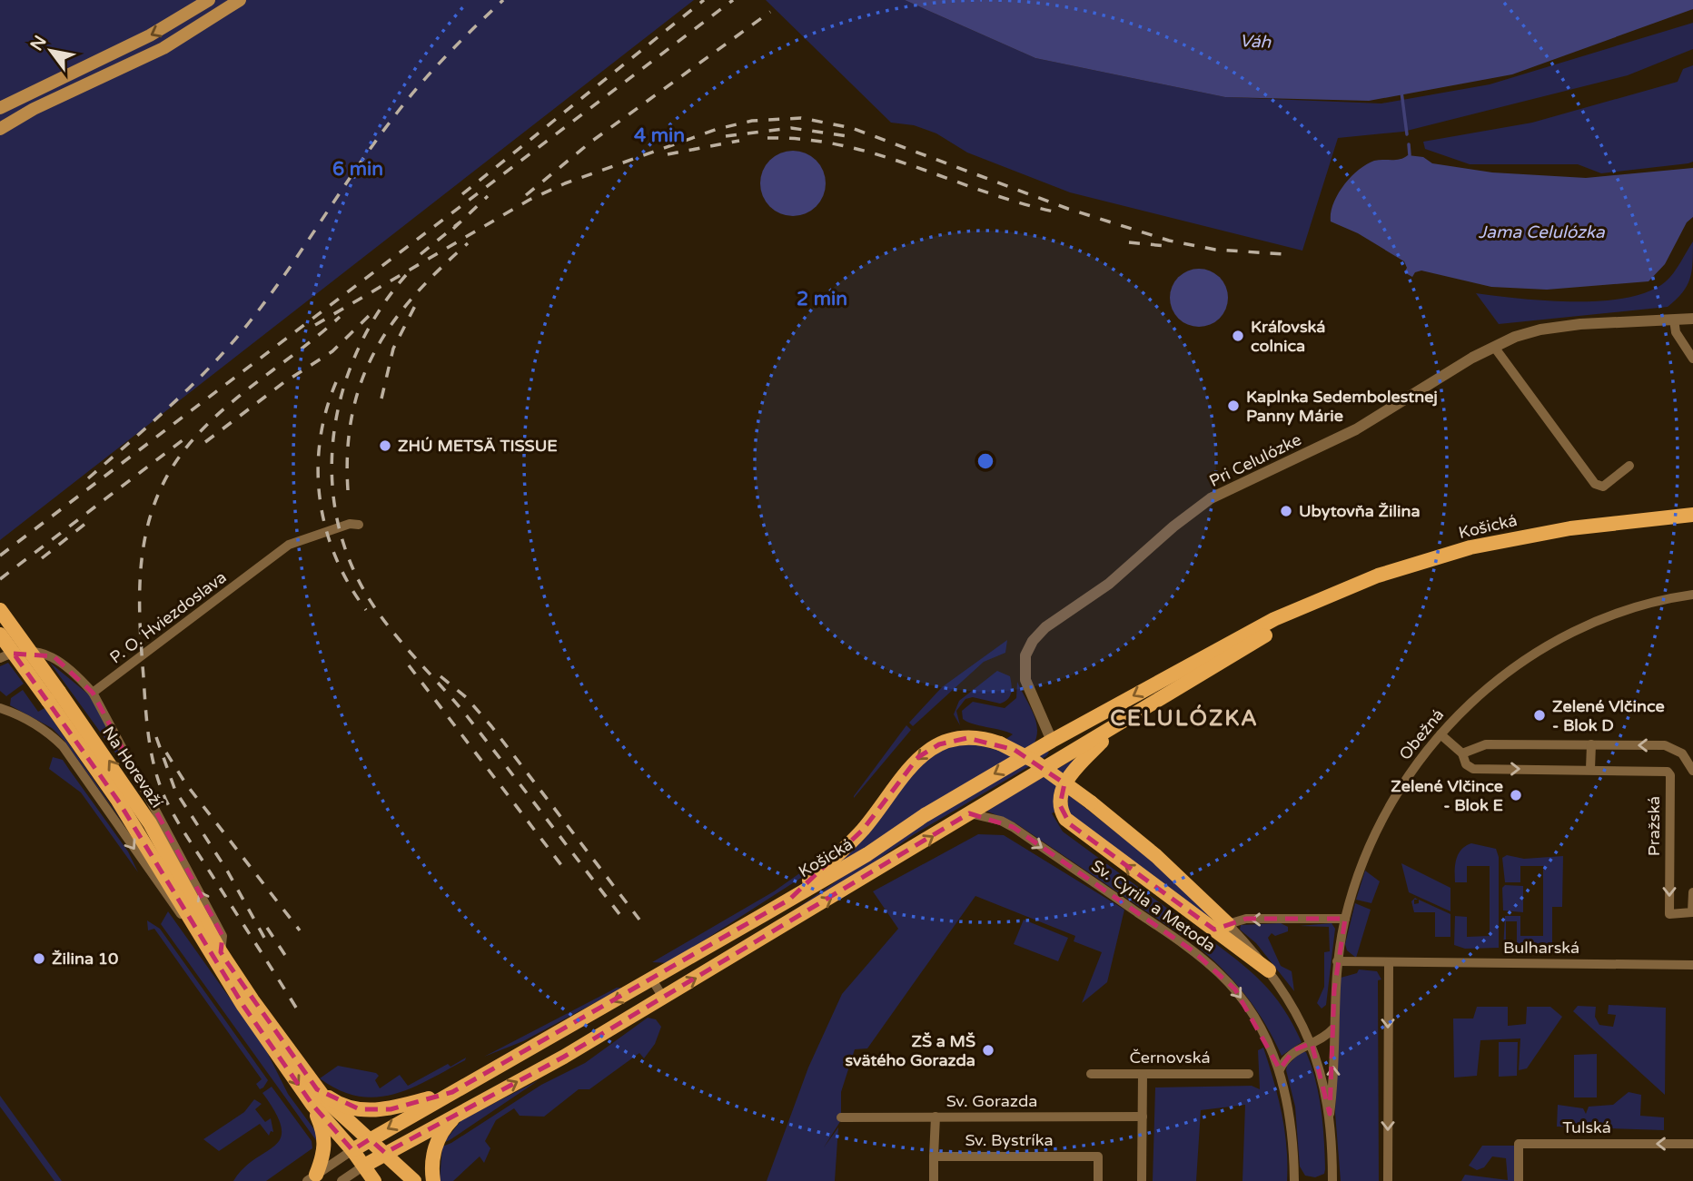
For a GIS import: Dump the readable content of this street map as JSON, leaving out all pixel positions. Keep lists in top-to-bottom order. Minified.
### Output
{"streets":{"main road":["Košická","Na Horevaží"],"street":["Pri Celulózke","P. O. Hviezdoslava","Obežná","Pražská","Sv. Cyrila a Metoda","Bulharská","Černovská","Sv. Gorazda","Tulská","Sv. Bystríka"]},"crossings":[["Pri Celulózke","Košická"],["Košická","Na Horevaží"],["Košická","Sv. Cyrila a Metoda"],["P. O. Hviezdoslava","Na Horevaží"],["Obežná","Pražská"],["Obežná","Sv. Cyrila a Metoda"],["Obežná","Bulharská"]],"one_way":["Tulská"],"districts":["CELULÓZKA"],"water":["Váh","Jama Celulózka"],"places":["Kráľovská colnica","Kaplnka Sedembolestnej Panny Márie","ZHÚ METSÄ TISSUE","Ubytovňa Žilina","Zelené Vlčince - Blok D","Zelené Vlčince - Blok E","Žilina 10","ZŠ a MŠ svätého Gorazda"],"north":"top left","rings":["4 min","6 min","2 min"]}
